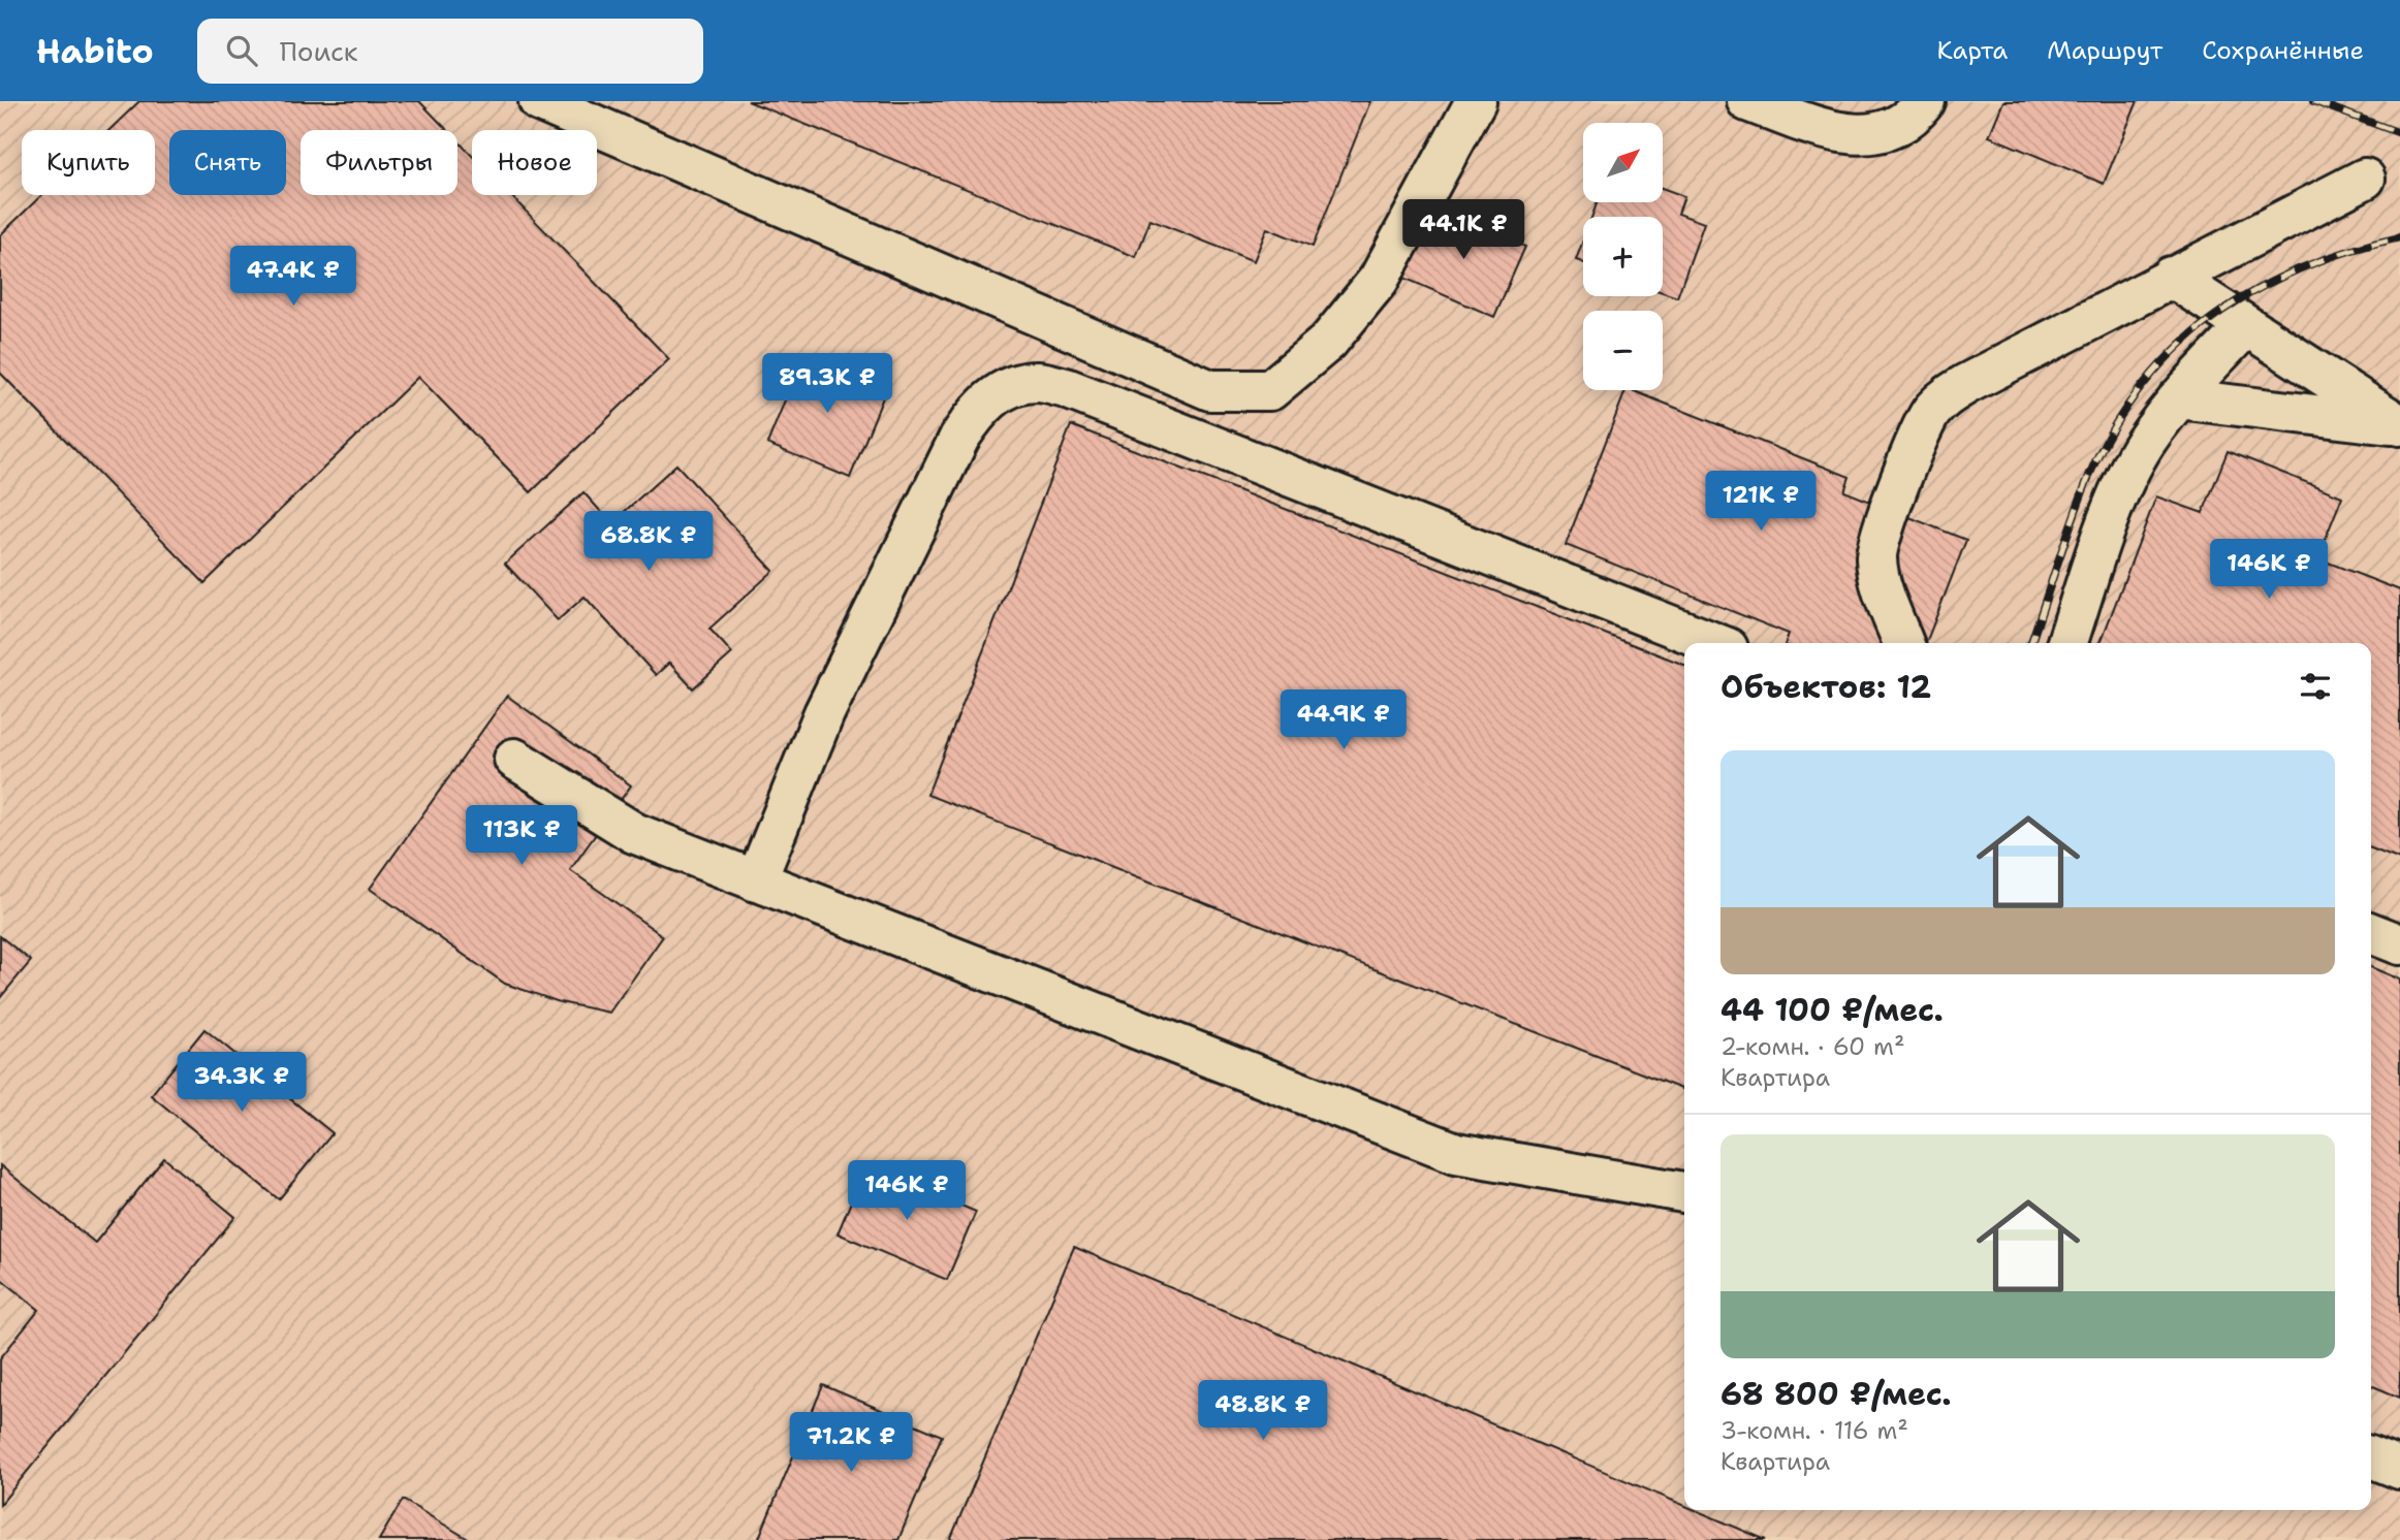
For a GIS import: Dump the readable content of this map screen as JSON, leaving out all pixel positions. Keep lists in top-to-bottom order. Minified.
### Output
{"north":"top right","page":{"header":"Habito","search":"Поиск","nav":["Карта","Маршрут","Сохранённые"],"map_buttons":["+","−"],"chip":["Купить","Снять","Фильтры","Новое"],"price":["44.1K ₽","47.4K ₽","89.3K ₽","121K ₽","68.8K ₽","146K ₽","44.9K ₽","113K ₽","34.3K ₽","146K ₽","48.8K ₽","71.2K ₽"],"heading":"Объектов: 12","list":[{"name":"44 100 ₽/мес.","note":"2-комн. · 60 m² · Квартира"},{"name":"68 800 ₽/мес.","note":"3-комн. · 116 m² · Квартира"}]}}
